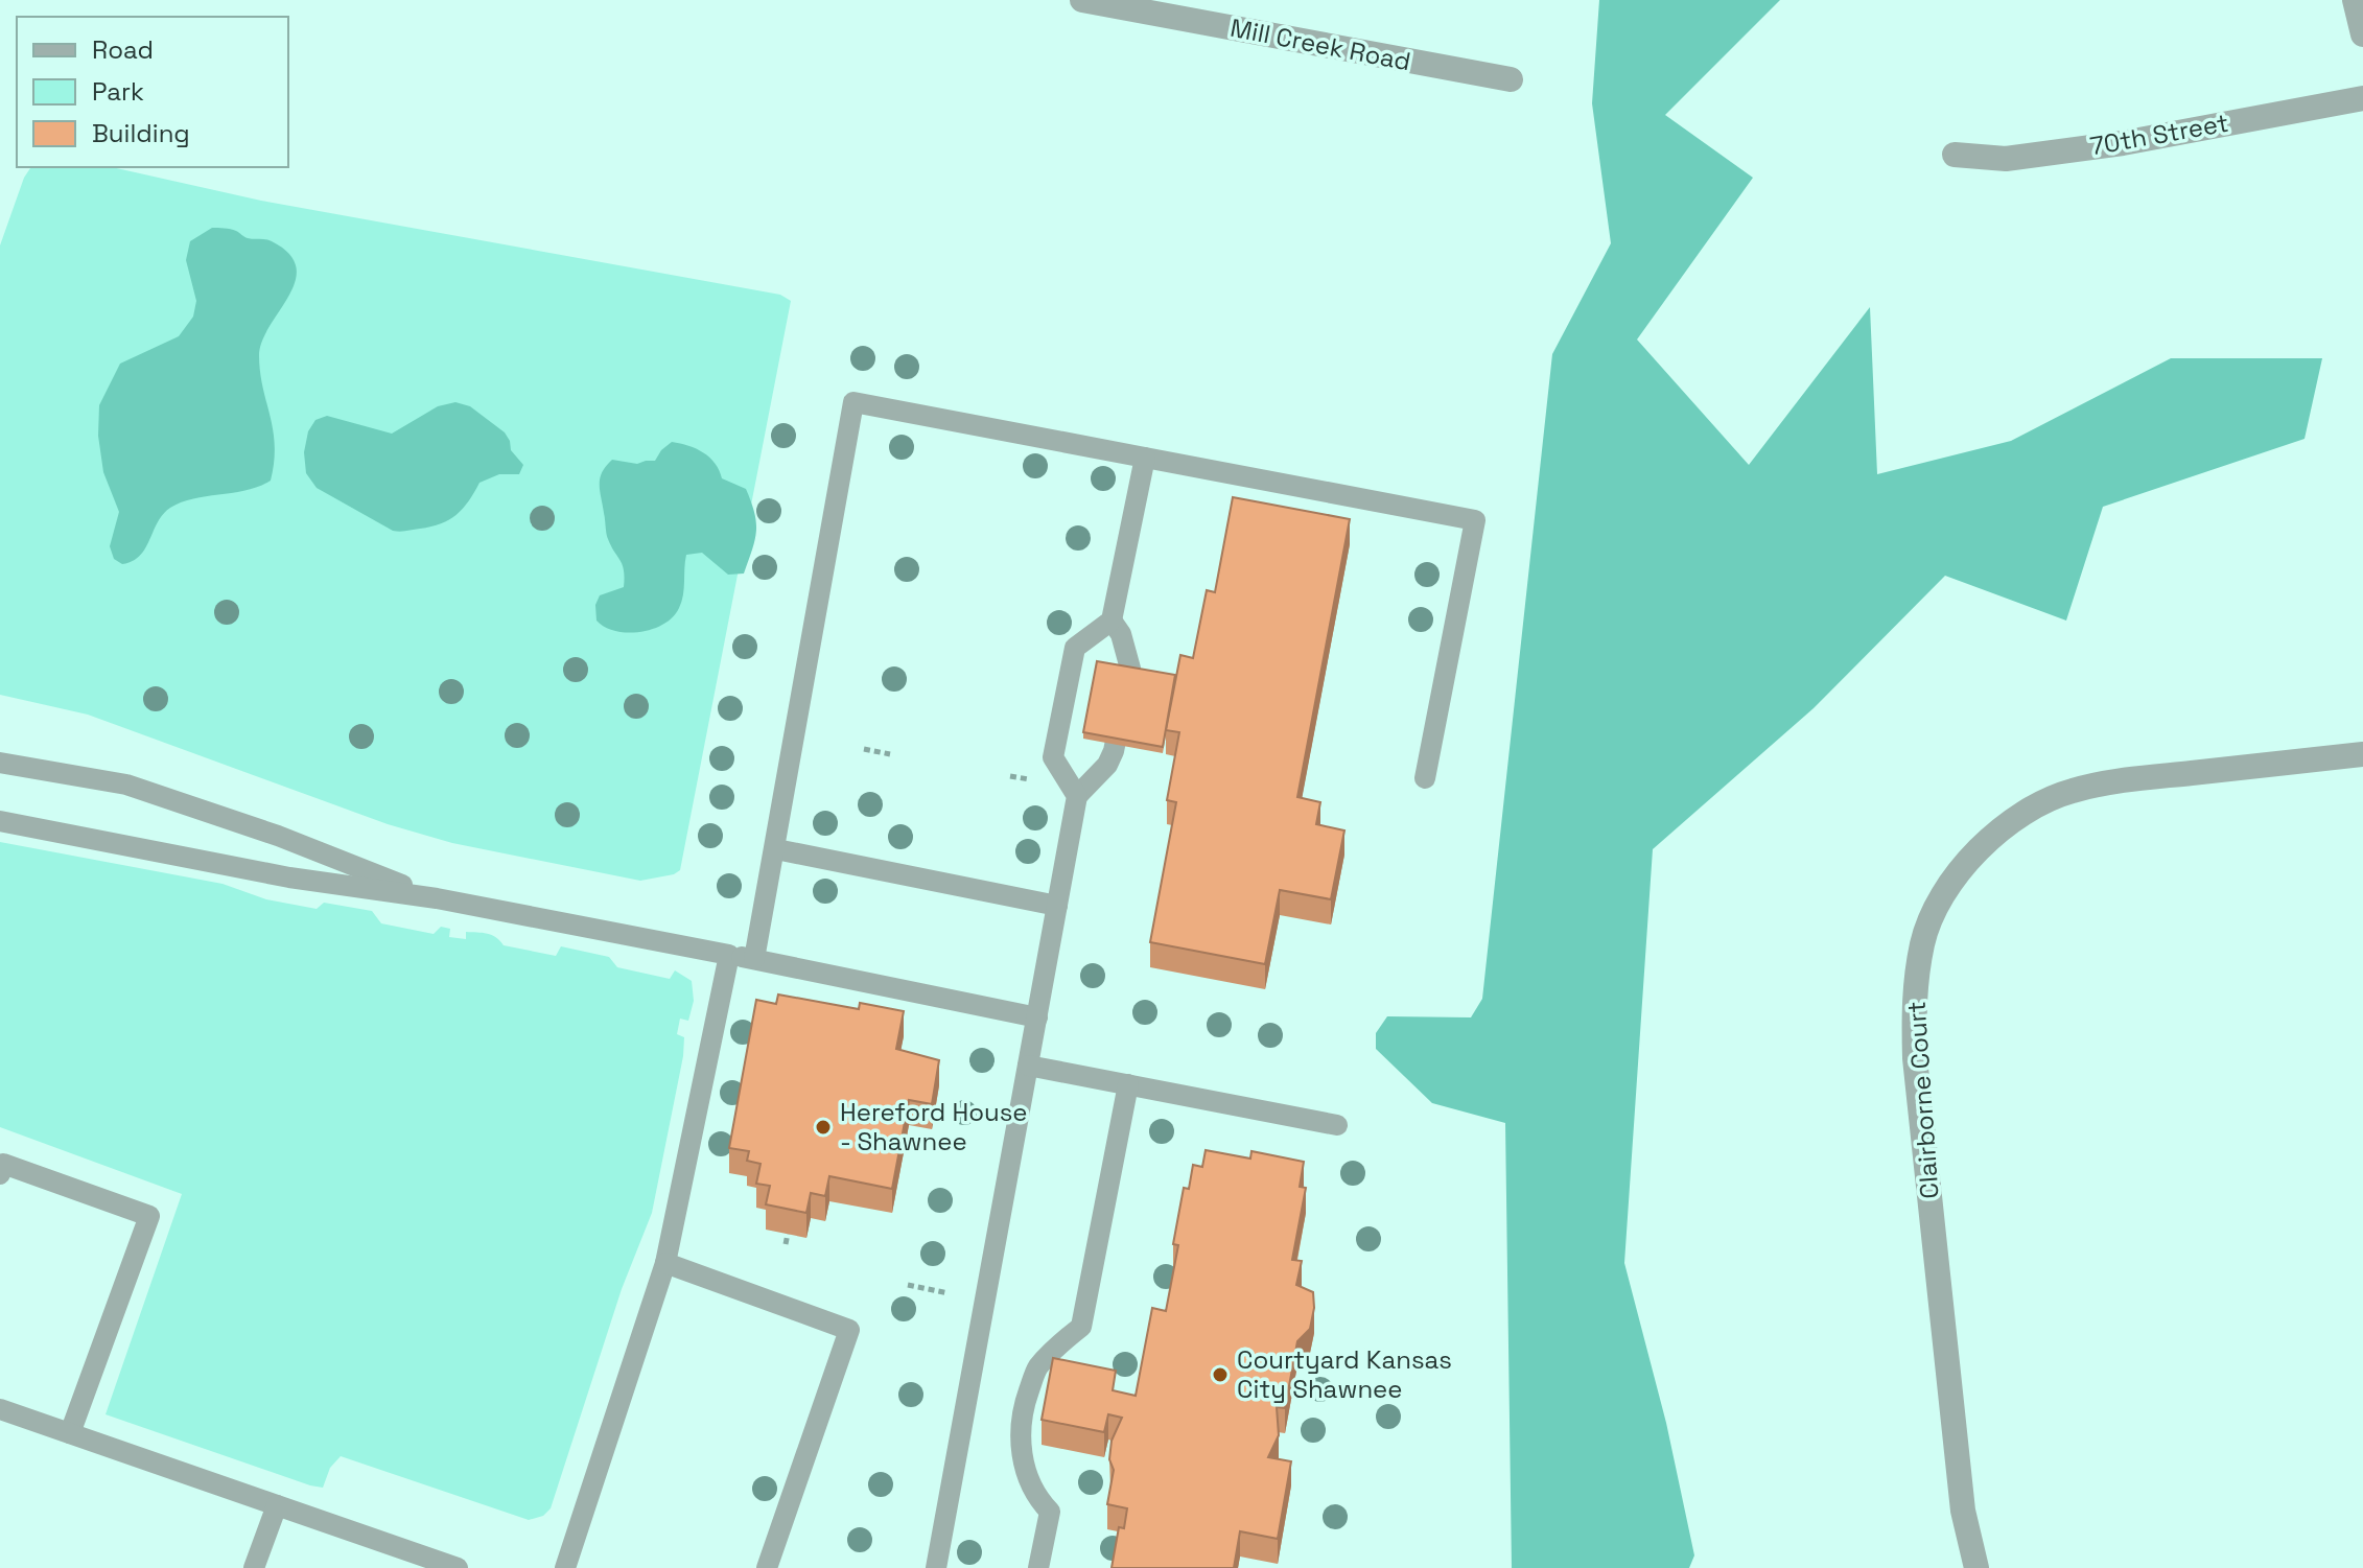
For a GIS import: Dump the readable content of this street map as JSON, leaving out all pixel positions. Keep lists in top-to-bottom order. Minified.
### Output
{"streets":{"street":["Mill Creek Road","70th Street","Clairborne Court"]},"places":["Hereford House - Shawnee","Courtyard Kansas City Shawnee"],"legend":["Road","Park","Building"]}
